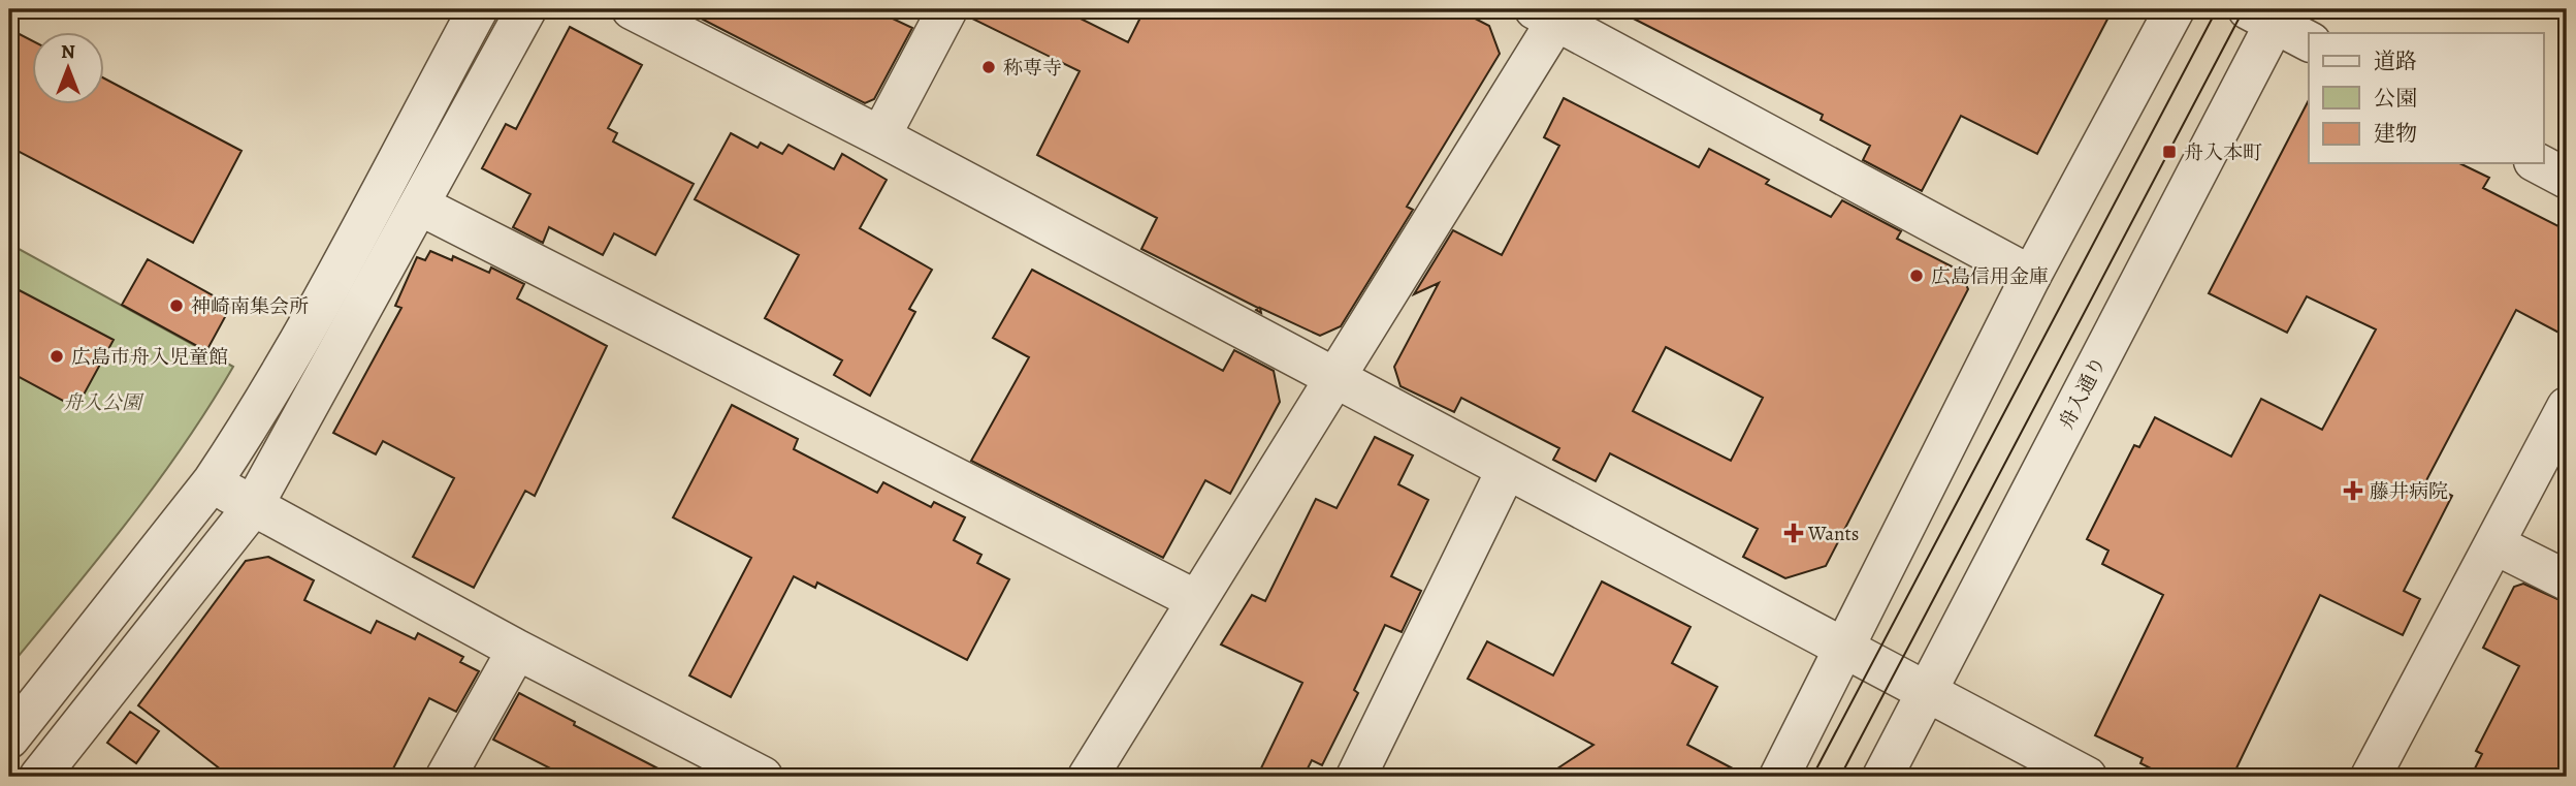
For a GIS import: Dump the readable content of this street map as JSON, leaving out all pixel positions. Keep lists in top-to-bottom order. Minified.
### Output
{"streets":{"street":["舟入通り"]},"parks":["舟入公園"],"places":{"other":["称専寺","広島信用金庫","神崎南集会所","広島市舟入児童館"],"transit":["舟入本町"],"health":["藤井病院","Wants"]},"legend":["道路","公園","建物"],"north":"top"}
